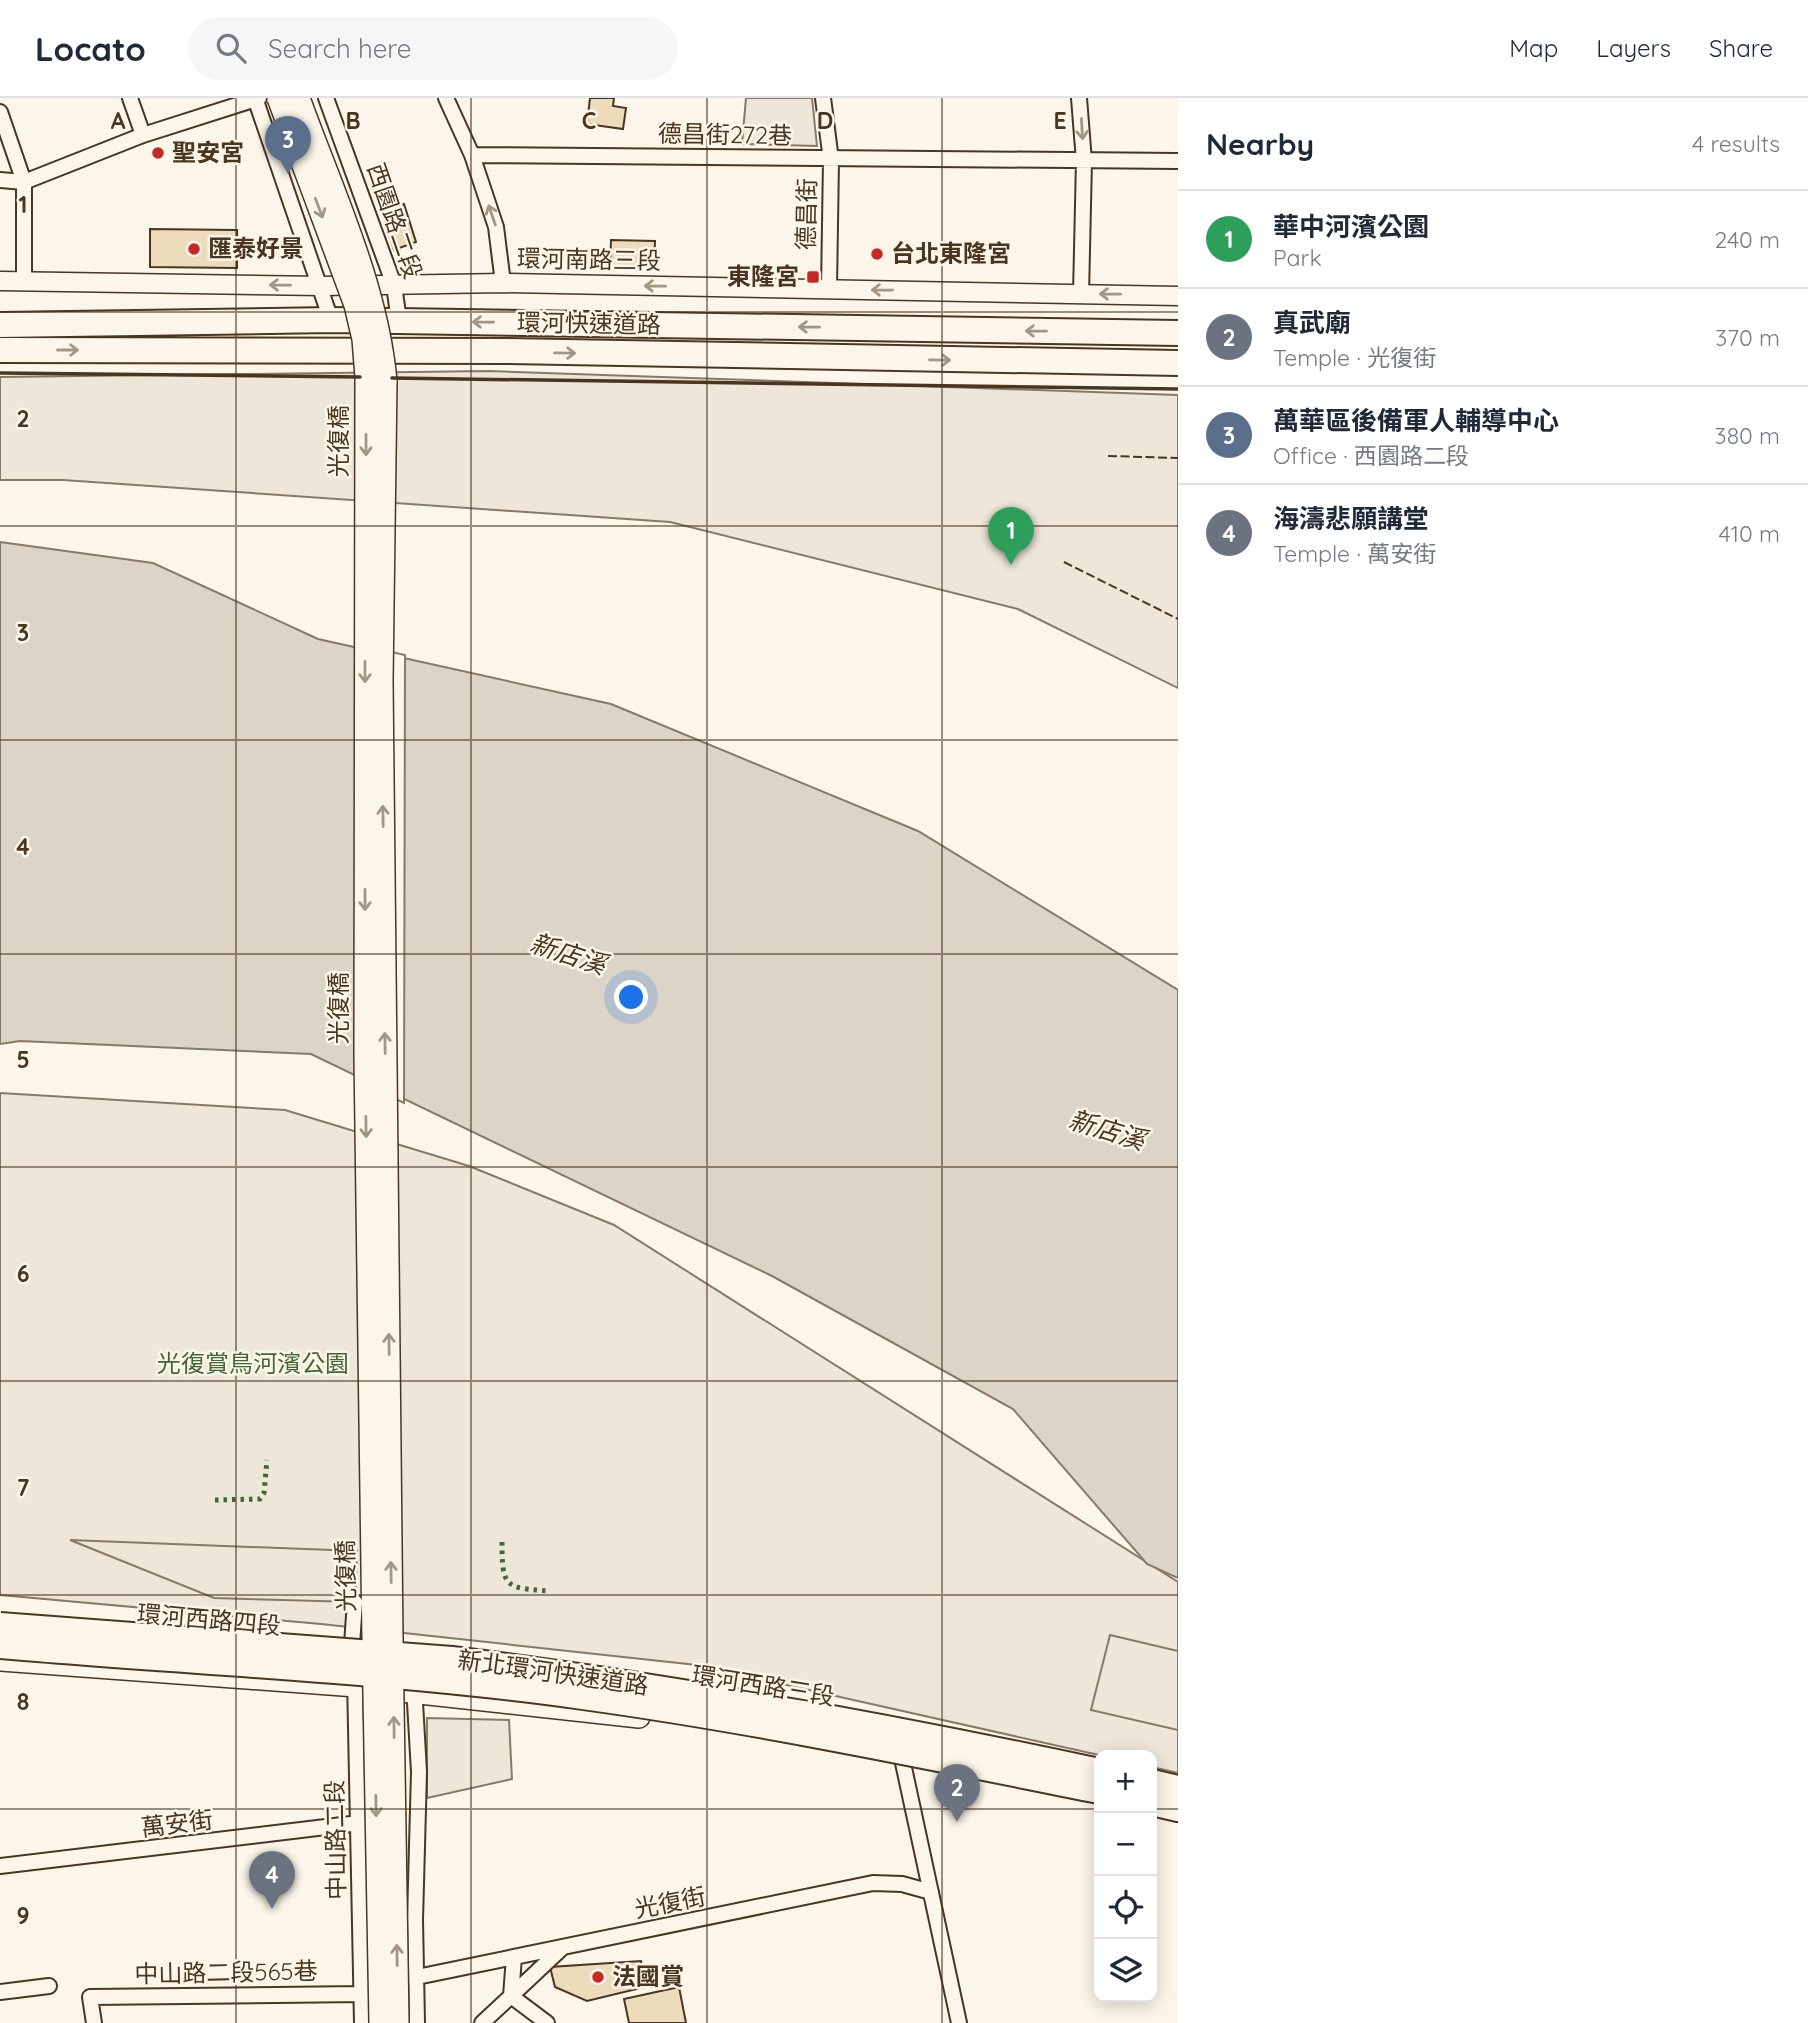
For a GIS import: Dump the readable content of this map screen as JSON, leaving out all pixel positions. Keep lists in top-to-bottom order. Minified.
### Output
{"streets":{"highway":["環河快速道路","新北環河快速道路"],"main road":["光復橋","環河西路四段","環河西路三段"],"street":["德昌街272巷","德昌街","西園路二段","環河南路三段","萬安街","中山路二段","光復街","中山路二段565巷"]},"crossings":[["德昌街272巷","德昌街"],["德昌街","環河南路三段"],["西園路二段","環河南路三段"],["西園路二段","環河快速道路"],["西園路二段","光復橋"],["環河快速道路","光復橋"],["環河西路四段","新北環河快速道路"],["環河西路四段","環河西路三段"],["環河西路四段","中山路二段"],["萬安街","中山路二段"],["中山路二段","中山路二段565巷"]],"one_way":["環河南路三段"],"water":["新店溪"],"parks":["光復賞鳥河濱公園"],"places":{"other":["聖安宮","匯泰好景","台北東隆宮","法國賞"],"transit":["東隆宮"]},"page":{"header":"Locato","search":"Search here","nav":["Map","Layers","Share"],"heading":["Nearby","4 results"],"pins":["3","1","2","4"],"list":[{"mark":"1","name":"華中河濱公園","note":"Park","value":"240 m"},{"mark":"2","name":"真武廟","note":"Temple · 光復街","value":"370 m"},{"mark":"3","name":"萬華區後備軍人輔導中心","note":"Office · 西園路二段","value":"380 m"},{"mark":"4","name":"海濤悲願講堂","note":"Temple · 萬安街","value":"410 m"}],"map_buttons":["+","−"]},"grid":{"columns":["A","B","C","D","E"],"rows":["1","2","3","4","5","6","7","8","9"]}}
